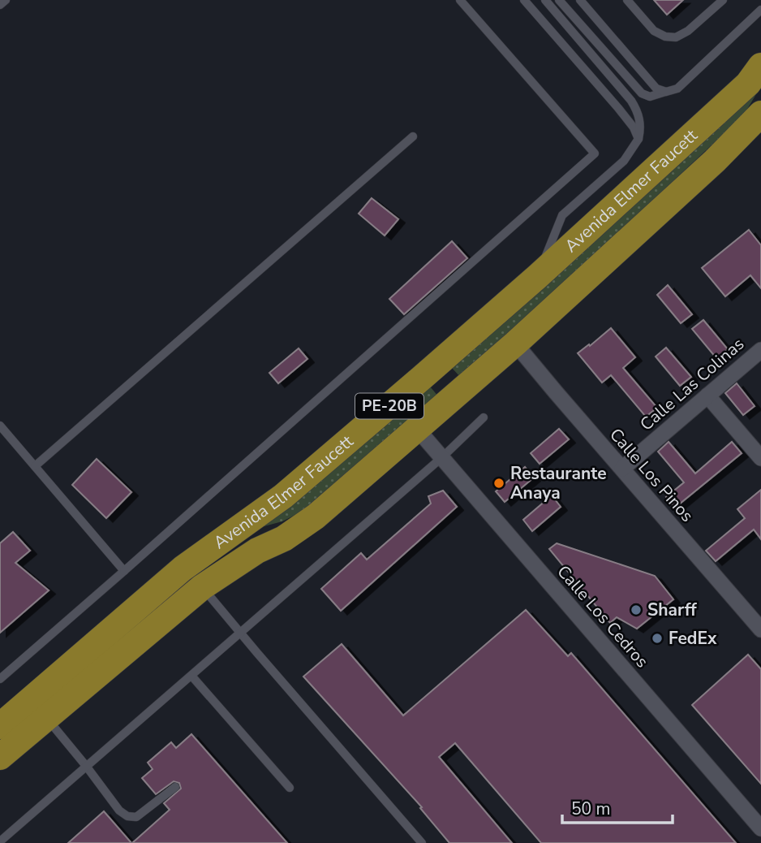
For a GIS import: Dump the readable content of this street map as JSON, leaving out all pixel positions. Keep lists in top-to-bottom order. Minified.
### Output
{"streets":{"highway":["Avenida Elmer Faucett","PE-20B"],"street":["Calle Las Colinas","Calle Los Pinos","Calle Los Cedros"]},"crossings":[["Avenida Elmer Faucett","Calle Los Pinos"],["Avenida Elmer Faucett","Calle Los Cedros"],["Calle Las Colinas","Calle Los Pinos"]],"places":["Restaurante Anaya","Sharff","FedEx"],"scale_bar":"50 m"}
